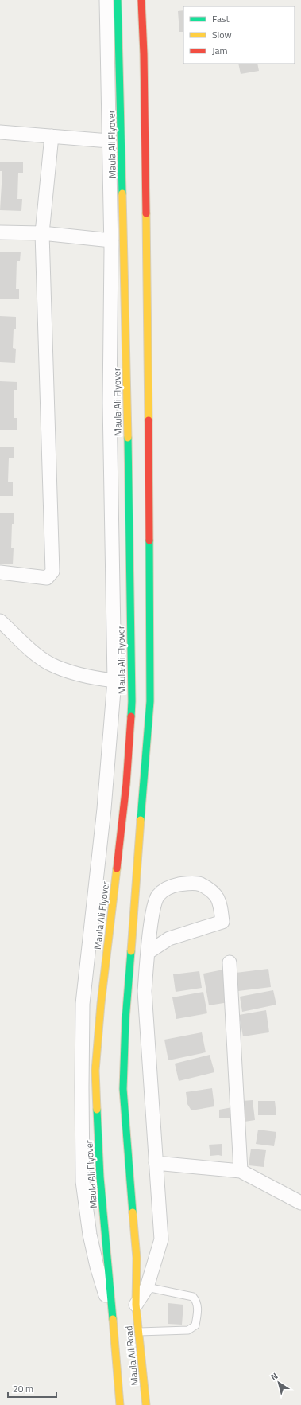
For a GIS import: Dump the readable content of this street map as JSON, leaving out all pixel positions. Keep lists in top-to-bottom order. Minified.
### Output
{"streets":{"main road":["Maula Ali Flyover","Maula Ali Road"]},"crossings":[["Maula Ali Flyover","Maula Ali Road"]],"legend":["Fast","Slow","Jam"],"scale_bar":"20 m","north":"top left"}
